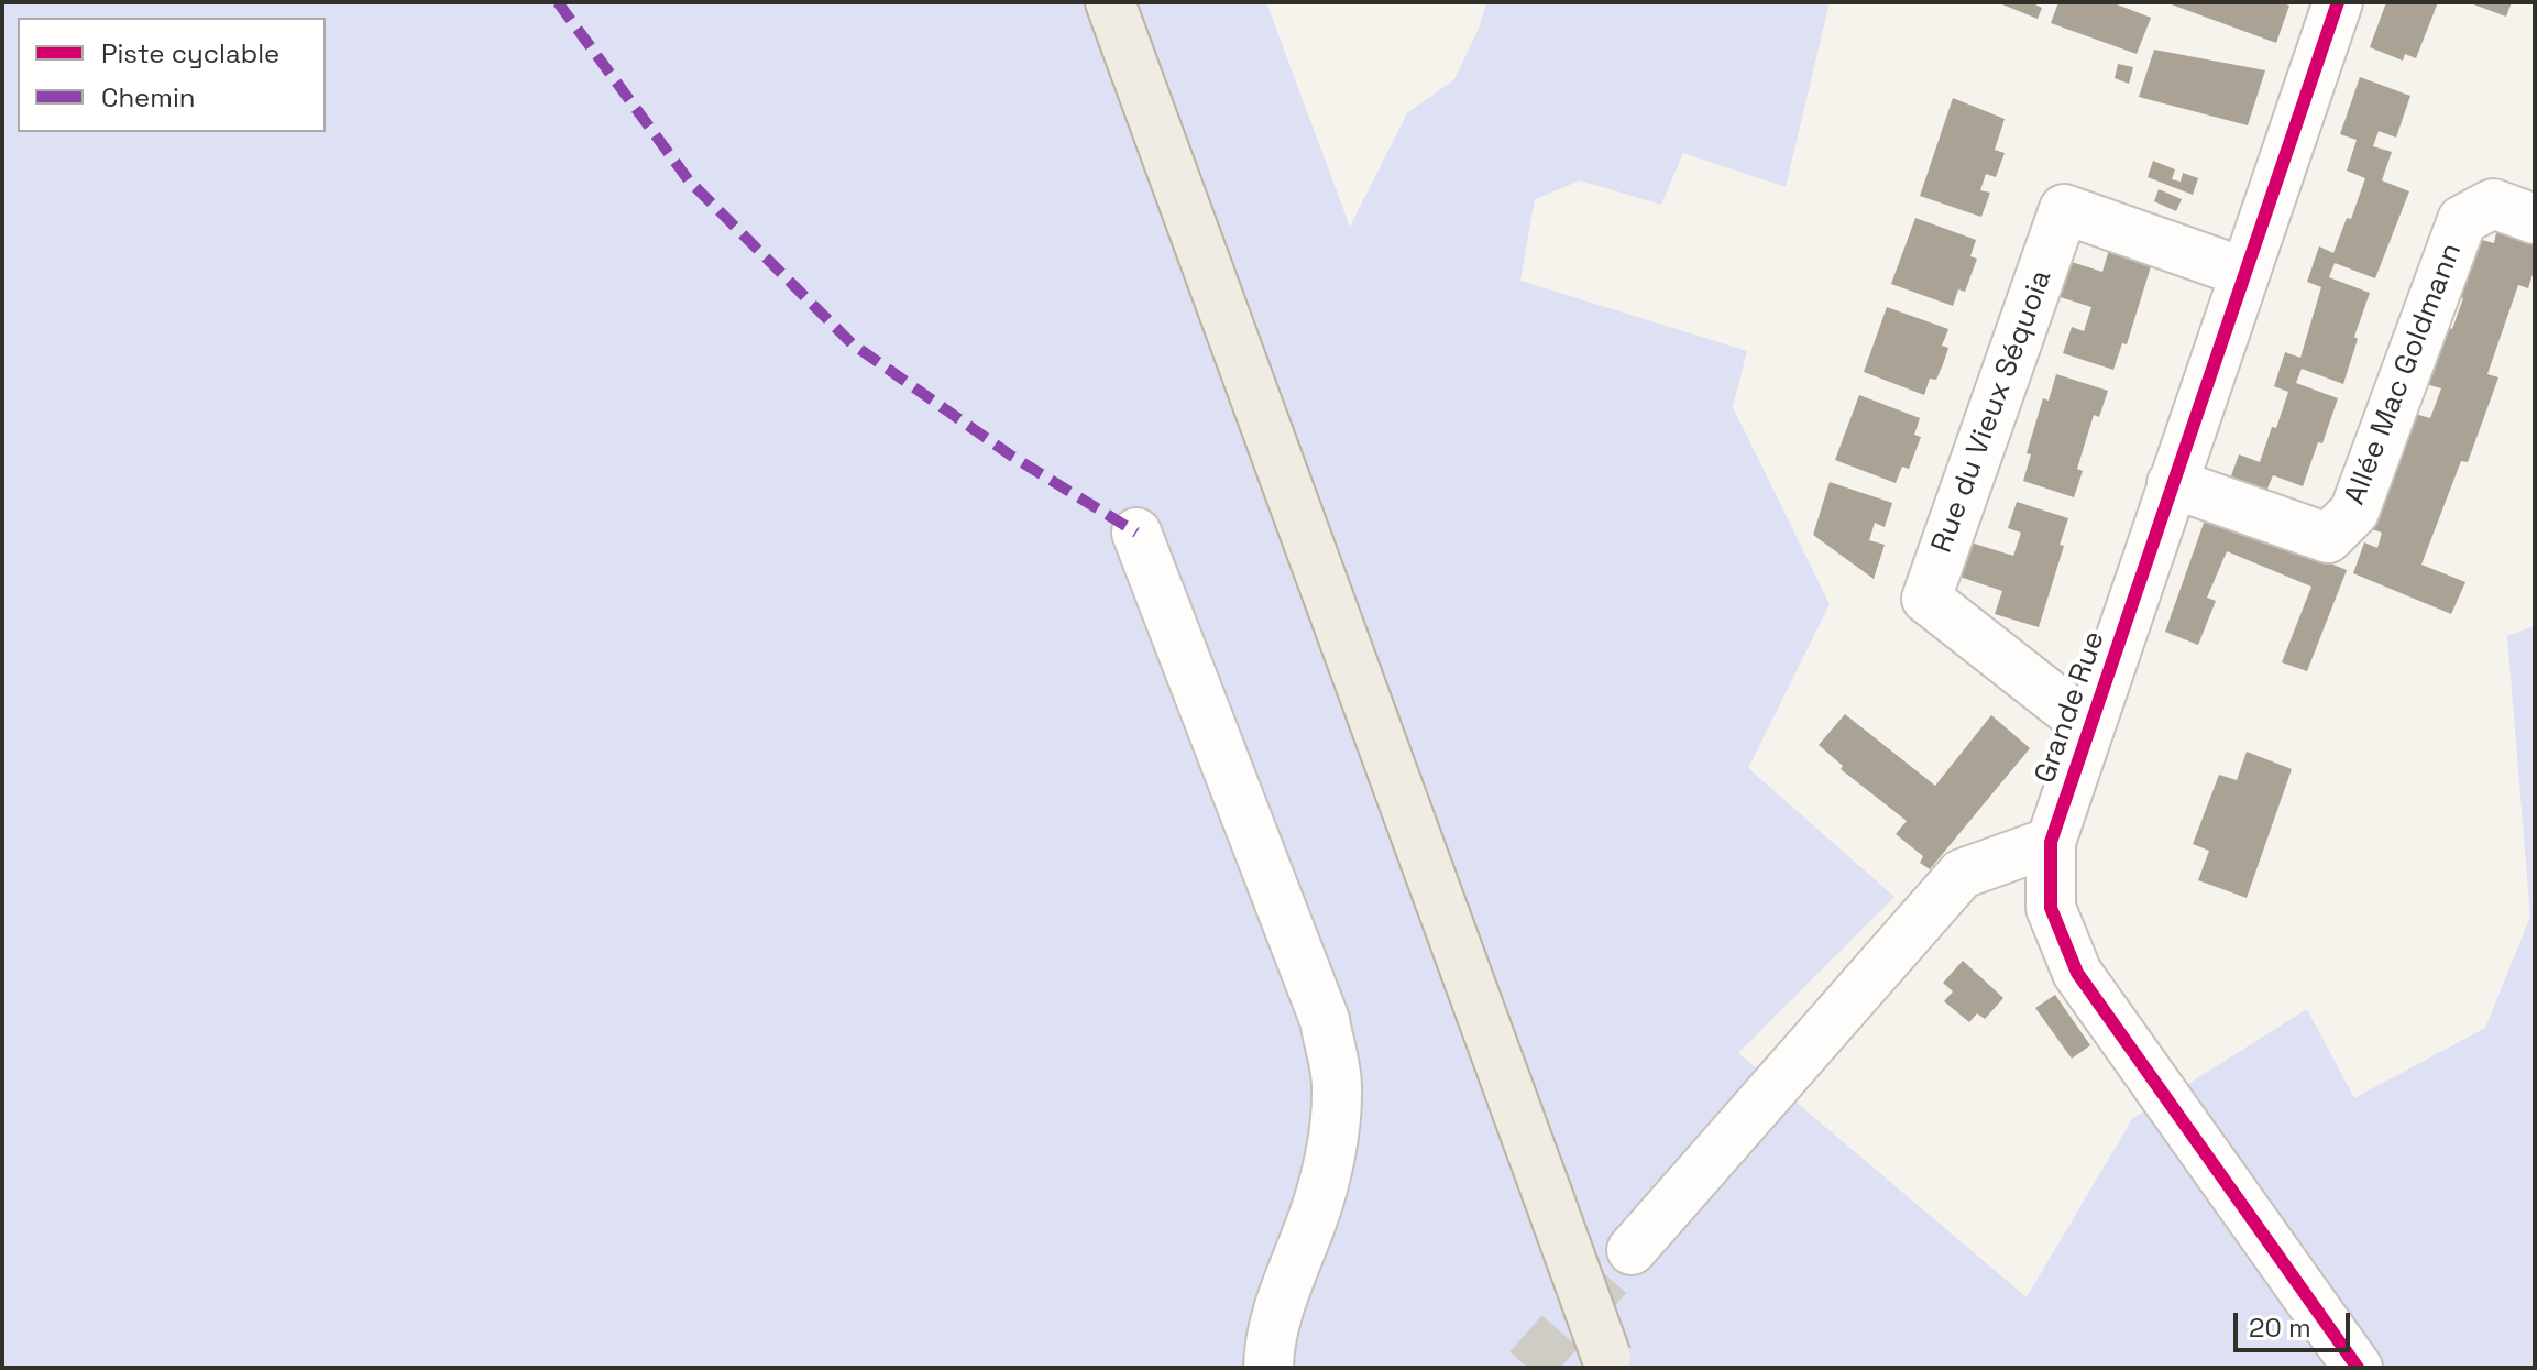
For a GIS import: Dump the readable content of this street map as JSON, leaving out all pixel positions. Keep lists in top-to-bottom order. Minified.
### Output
{"streets":{"street":["Allée Mac Goldmann","Rue du Vieux Séquoia","Grande Rue"]},"crossings":[["Allée Mac Goldmann","Grande Rue"],["Rue du Vieux Séquoia","Grande Rue"]],"legend":["Piste cyclable","Chemin"],"scale_bar":"20 m"}
